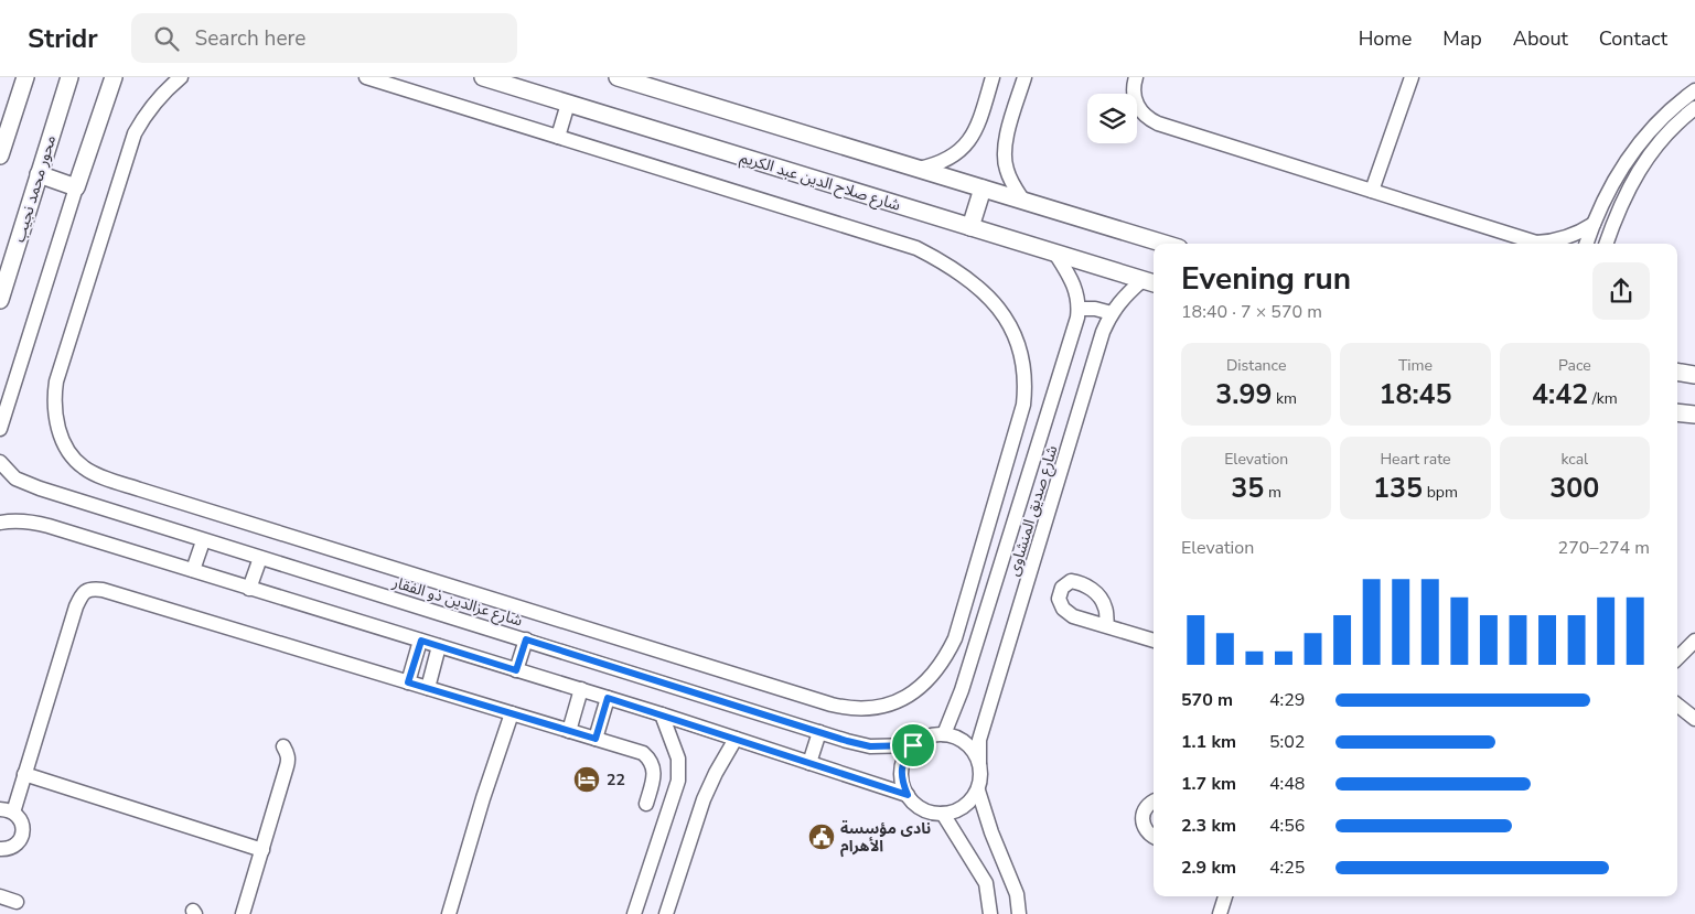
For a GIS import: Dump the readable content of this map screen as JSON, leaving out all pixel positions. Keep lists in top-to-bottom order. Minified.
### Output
{"streets":{"main road":["شارع صلاح الدين عبد الكريم","محور محمد نجيب"],"street":["شارع صديق المنشاوى","شارع عزالدين ذو الفقار"]},"crossings":[["شارع صلاح الدين عبد الكريم","شارع صديق المنشاوى"],["شارع صديق المنشاوى","شارع عزالدين ذو الفقار"]],"places":{"hotel":["22"],"public building":["نادى مؤسسة الأهرام"]},"page":{"header":"Stridr","search":"Search here","nav":["Home","Map","About","Contact"],"heading":["Evening run","18:40 · 7 × 570 m"],"stats":[["Distance","3.99 km"],["Time","18:45"],["Pace","4:42 /km"],["Elevation","35 m"],["Heart rate","135 bpm"],["kcal","300"]],"chart":["Elevation","270–274 m"],"list":[{"name":"570 m","note":"4:29"},{"name":"1.1 km","note":"5:02"},{"name":"1.7 km","note":"4:48"},{"name":"2.3 km","note":"4:56"},{"name":"2.9 km","note":"4:25"}]}}
